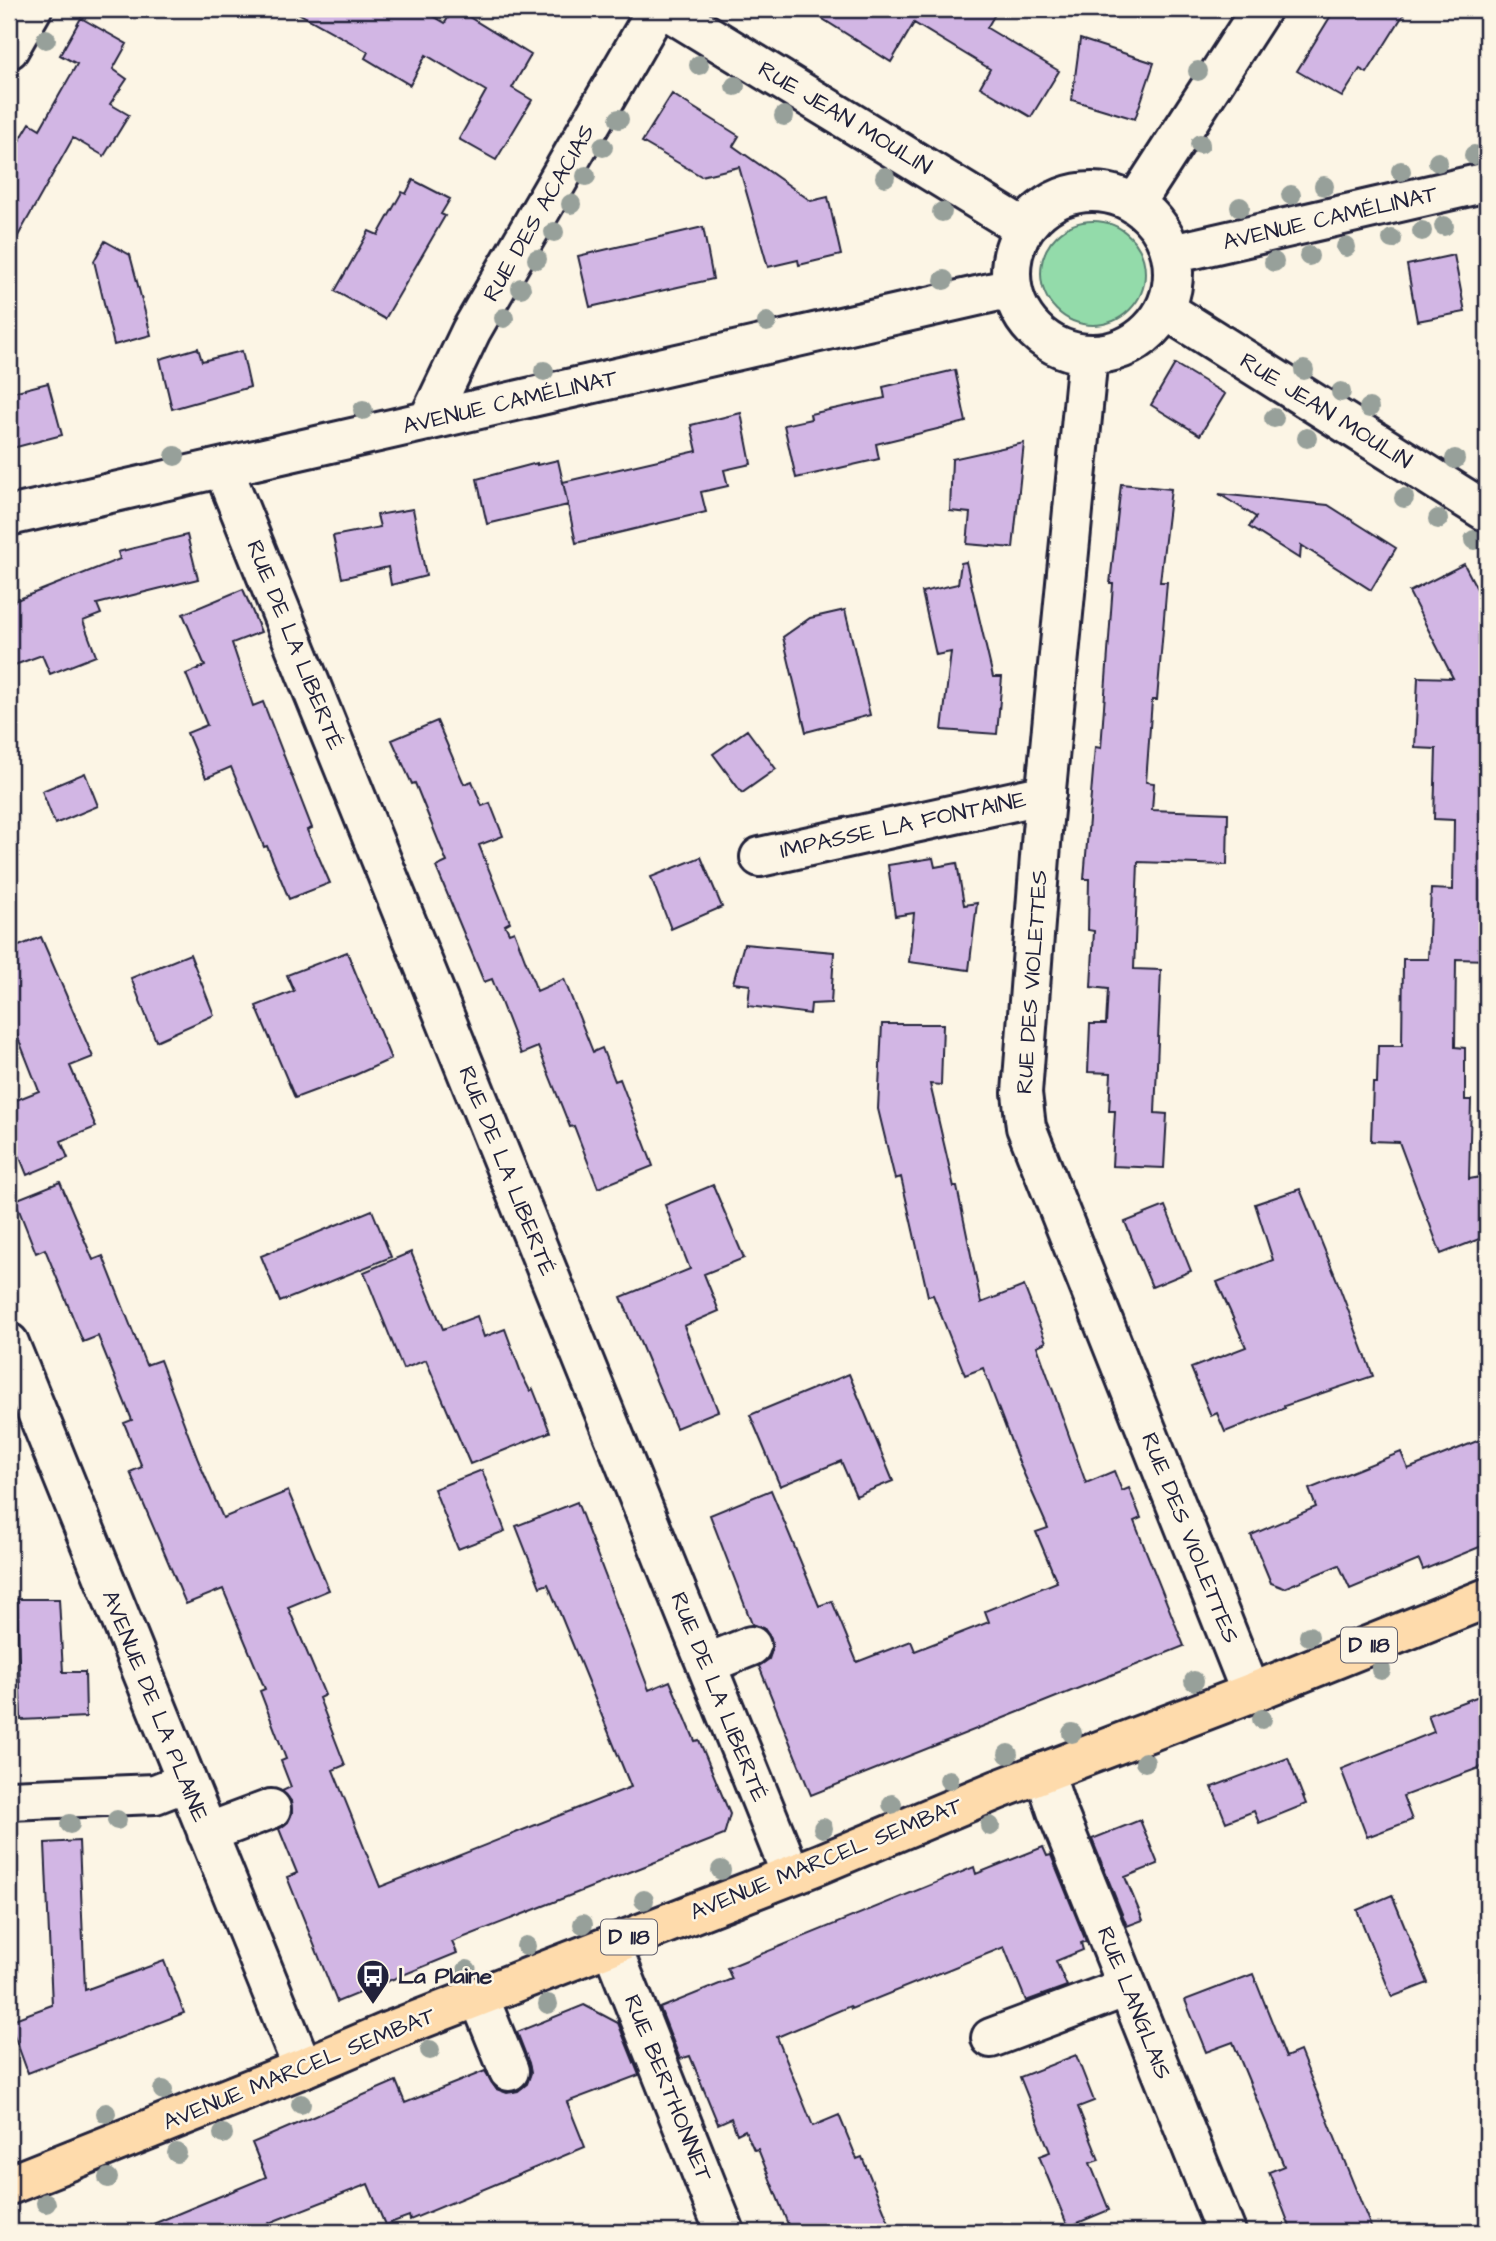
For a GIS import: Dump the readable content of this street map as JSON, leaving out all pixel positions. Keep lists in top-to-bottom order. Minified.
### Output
{"streets":{"main road":["D 118","AVENUE MARCEL SEMBAT"],"street":["RUE JEAN MOULIN","RUE DES ACACIAS","AVENUE CAMÉLINAT","RUE DE LA LIBERTÉ","IMPASSE LA FONTAINE","RUE DES VIOLETTES","AVENUE DE LA PLAINE","RUE LANGLAIS","RUE BERTHONNET"]},"crossings":[["RUE JEAN MOULIN","AVENUE CAMÉLINAT"],["RUE JEAN MOULIN","RUE DES VIOLETTES"],["RUE DES ACACIAS","AVENUE CAMÉLINAT"],["AVENUE CAMÉLINAT","RUE DE LA LIBERTÉ"],["AVENUE CAMÉLINAT","RUE DES VIOLETTES"],["RUE DE LA LIBERTÉ","AVENUE MARCEL SEMBAT"],["IMPASSE LA FONTAINE","RUE DES VIOLETTES"],["RUE DES VIOLETTES","AVENUE MARCEL SEMBAT"],["AVENUE DE LA PLAINE","AVENUE MARCEL SEMBAT"],["AVENUE MARCEL SEMBAT","RUE LANGLAIS"],["AVENUE MARCEL SEMBAT","RUE BERTHONNET"]],"places":{"bus stop":["La Plaine"]}}
